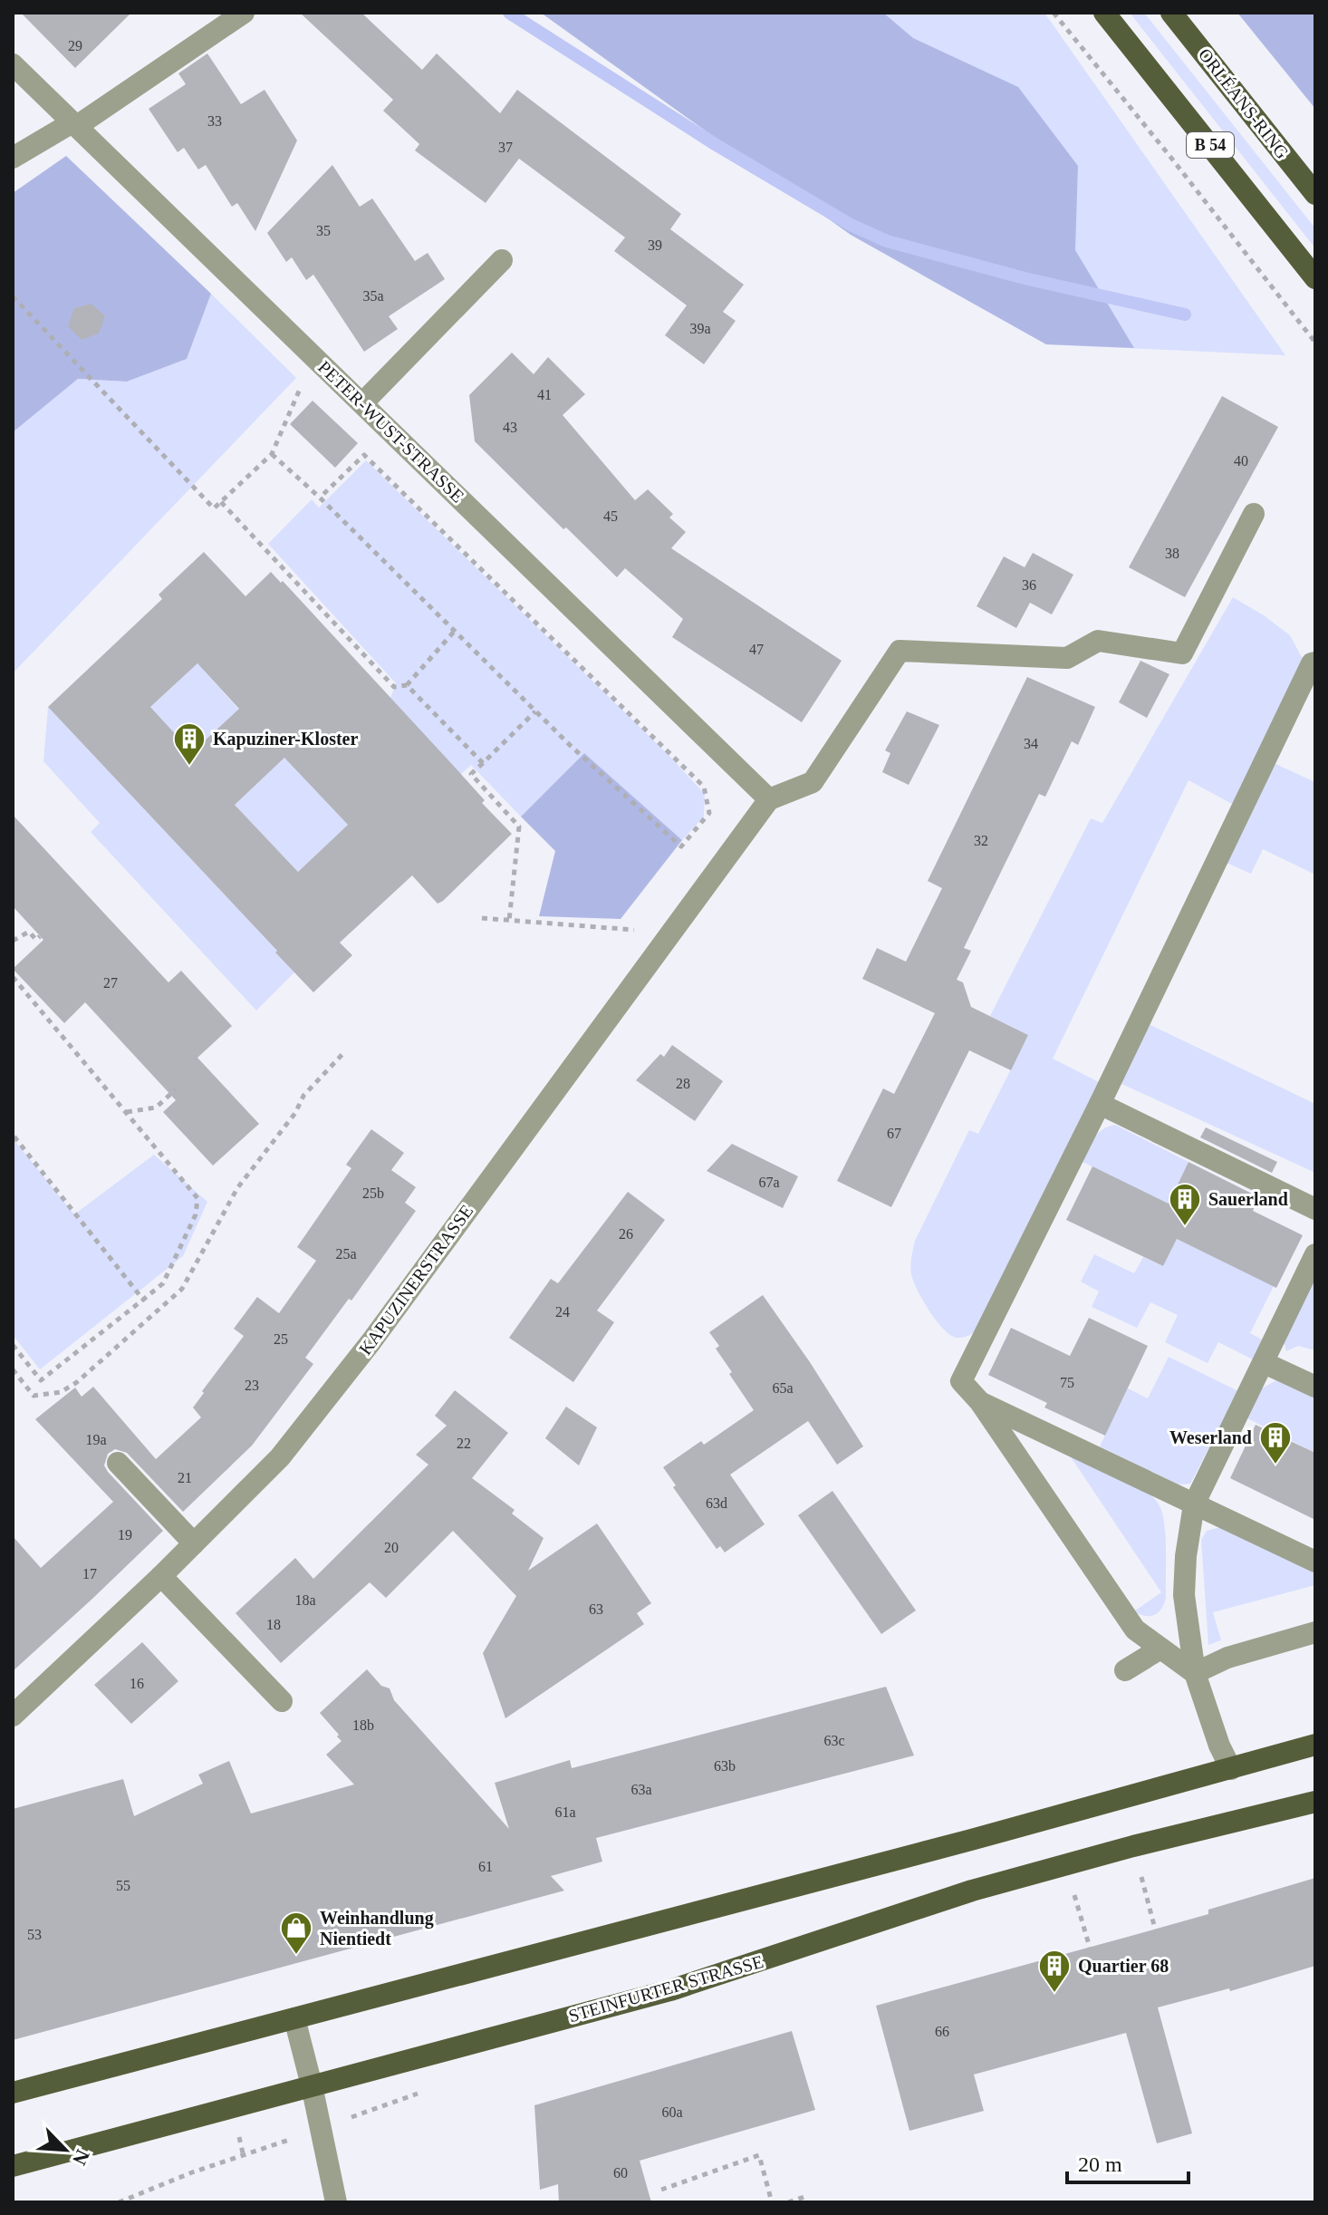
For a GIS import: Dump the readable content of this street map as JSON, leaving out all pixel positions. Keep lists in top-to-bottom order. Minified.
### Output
{"streets":{"main road":["ORLÉANS-RING","B 54","STEINFURTER STRASSE"],"street":["PETER-WUST-STRASSE","KAPUZINERSTRASSE"]},"crossings":[["PETER-WUST-STRASSE","KAPUZINERSTRASSE"]],"places":{"building":["Kapuziner-Kloster","Sauerland","Weserland","Quartier 68"],"shop":["Weinhandlung Nientiedt"]},"house_numbers":["29","33","37","35","39","35a","39a","41","43","40","45","38","36","47","34","32","27","28","67","67a","25b","26","25a","24","25","75","23","65a","19a","22","21","63d","19","20","17","18a","63","18","16","18b","63c","63b","63a","61a","61","55","53","66","60a","60"],"scale_bar":"20 m","north":"bottom right"}
